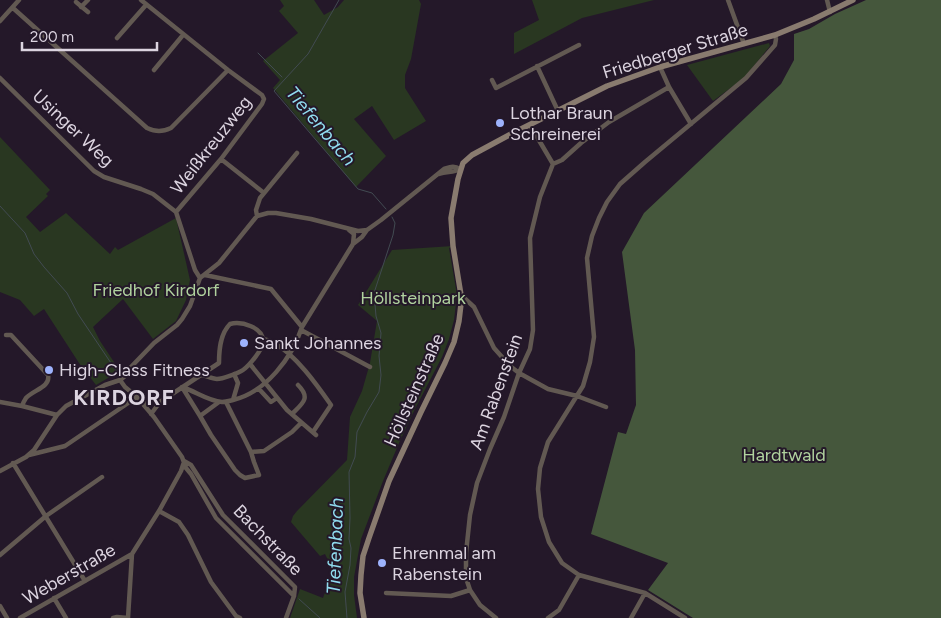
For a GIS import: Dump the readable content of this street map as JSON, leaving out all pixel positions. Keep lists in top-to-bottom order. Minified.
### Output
{"streets":{"street":["Friedberger Straße","Usinger Weg","Weißkreuzweg","Höllsteinstraße","Am Rabenstein","Bachstraße","Weberstraße"]},"crossings":[["Friedberger Straße","Höllsteinstraße"],["Usinger Weg","Weißkreuzweg"]],"districts":["KIRDORF"],"water":["Tiefenbach"],"parks":["Friedhof Kirdorf","Höllsteinpark","Hardtwald"],"places":["Lothar Braun Schreinerei","Sankt Johannes","High-Class Fitness","Ehrenmal am Rabenstein"],"scale_bar":"200 m"}
